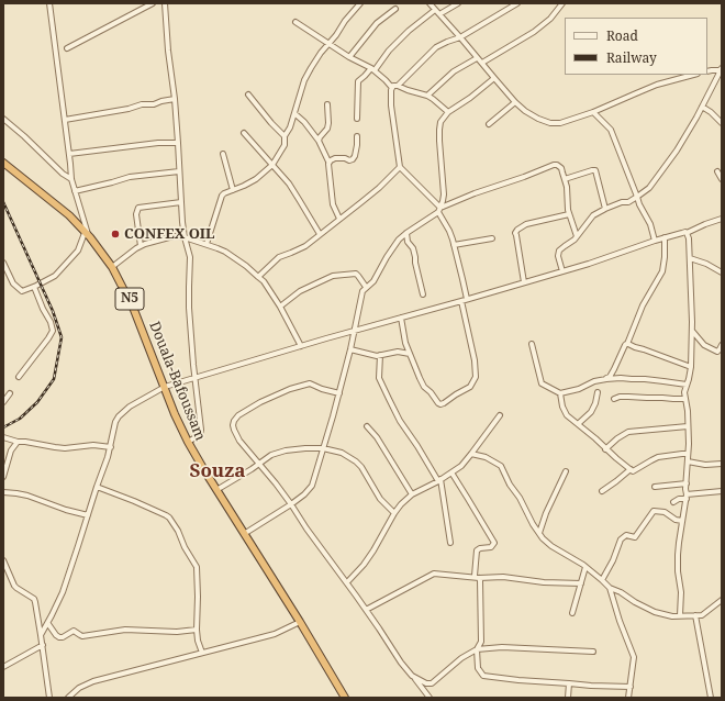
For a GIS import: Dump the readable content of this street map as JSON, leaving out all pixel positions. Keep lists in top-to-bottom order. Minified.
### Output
{"streets":{"highway":["N5","Douala-Bafoussam"]},"districts":["Souza"],"places":["CONFEX OIL"],"legend":["Road","Railway"]}
